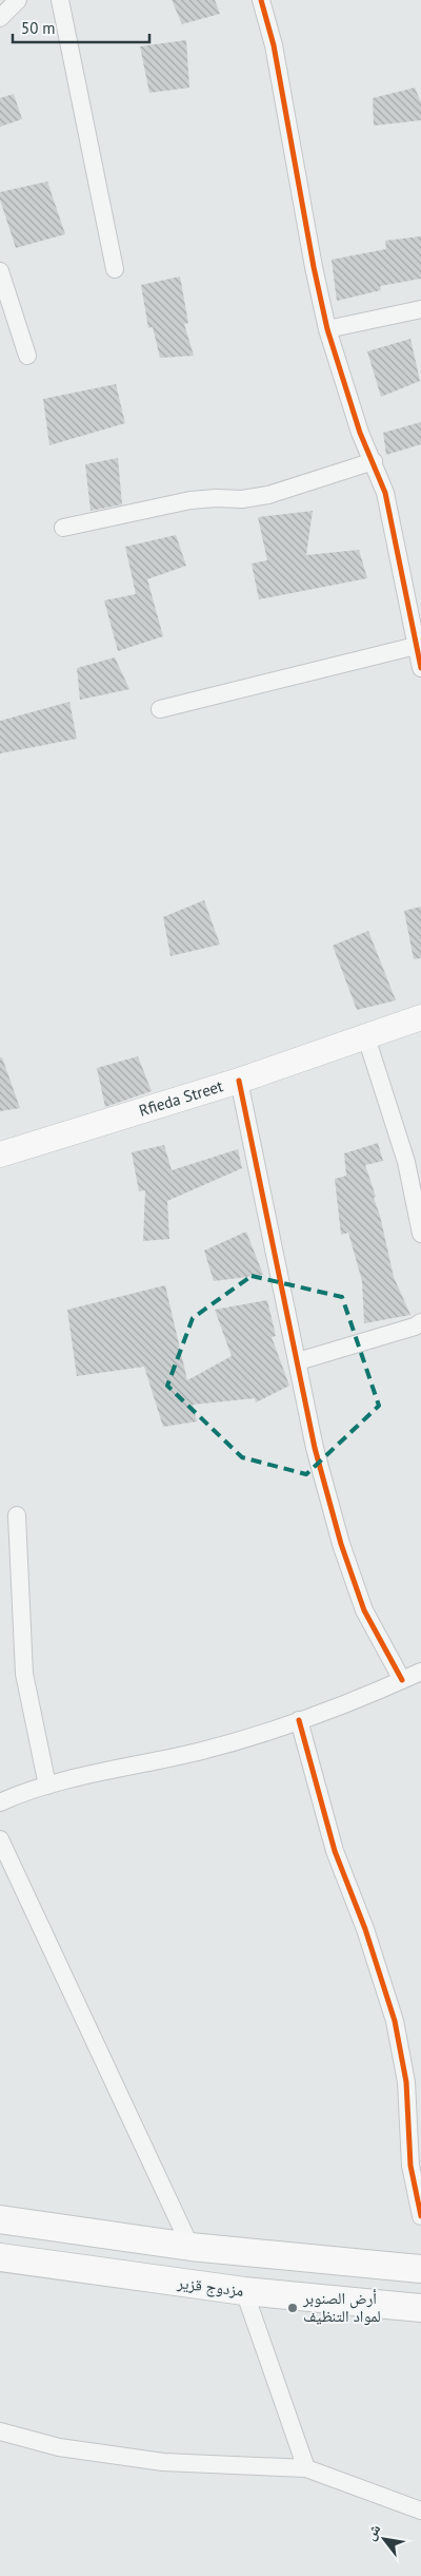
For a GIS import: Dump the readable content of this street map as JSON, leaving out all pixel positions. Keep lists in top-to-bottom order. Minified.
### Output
{"streets":{"main road":["مزدوج قزير"],"street":["Rfieda Street"]},"places":["أرض الصنوبر لمواد التنظيف"],"scale_bar":"50 m","north":"top left"}
